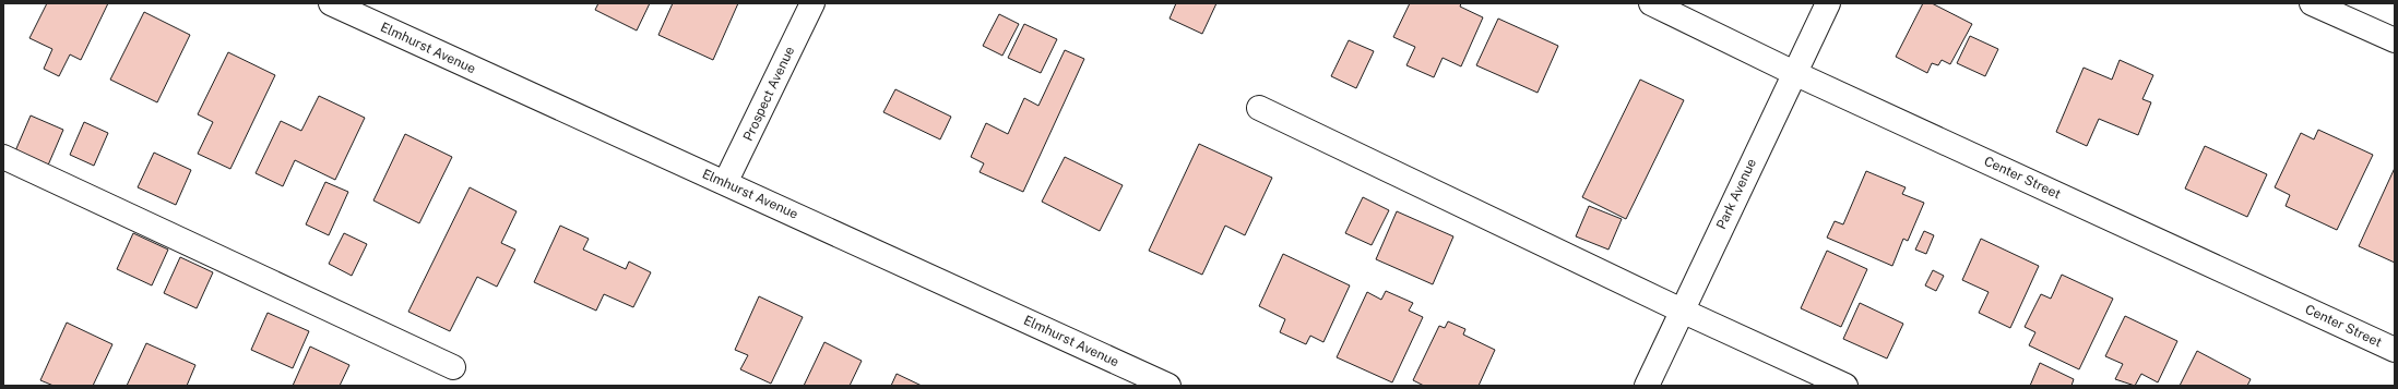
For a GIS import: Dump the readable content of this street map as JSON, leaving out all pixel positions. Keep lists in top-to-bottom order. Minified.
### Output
{"streets":{"street":["Elmhurst Avenue","Prospect Avenue","Center Street","Park Avenue"]},"crossings":[["Elmhurst Avenue","Prospect Avenue"],["Center Street","Park Avenue"]]}
